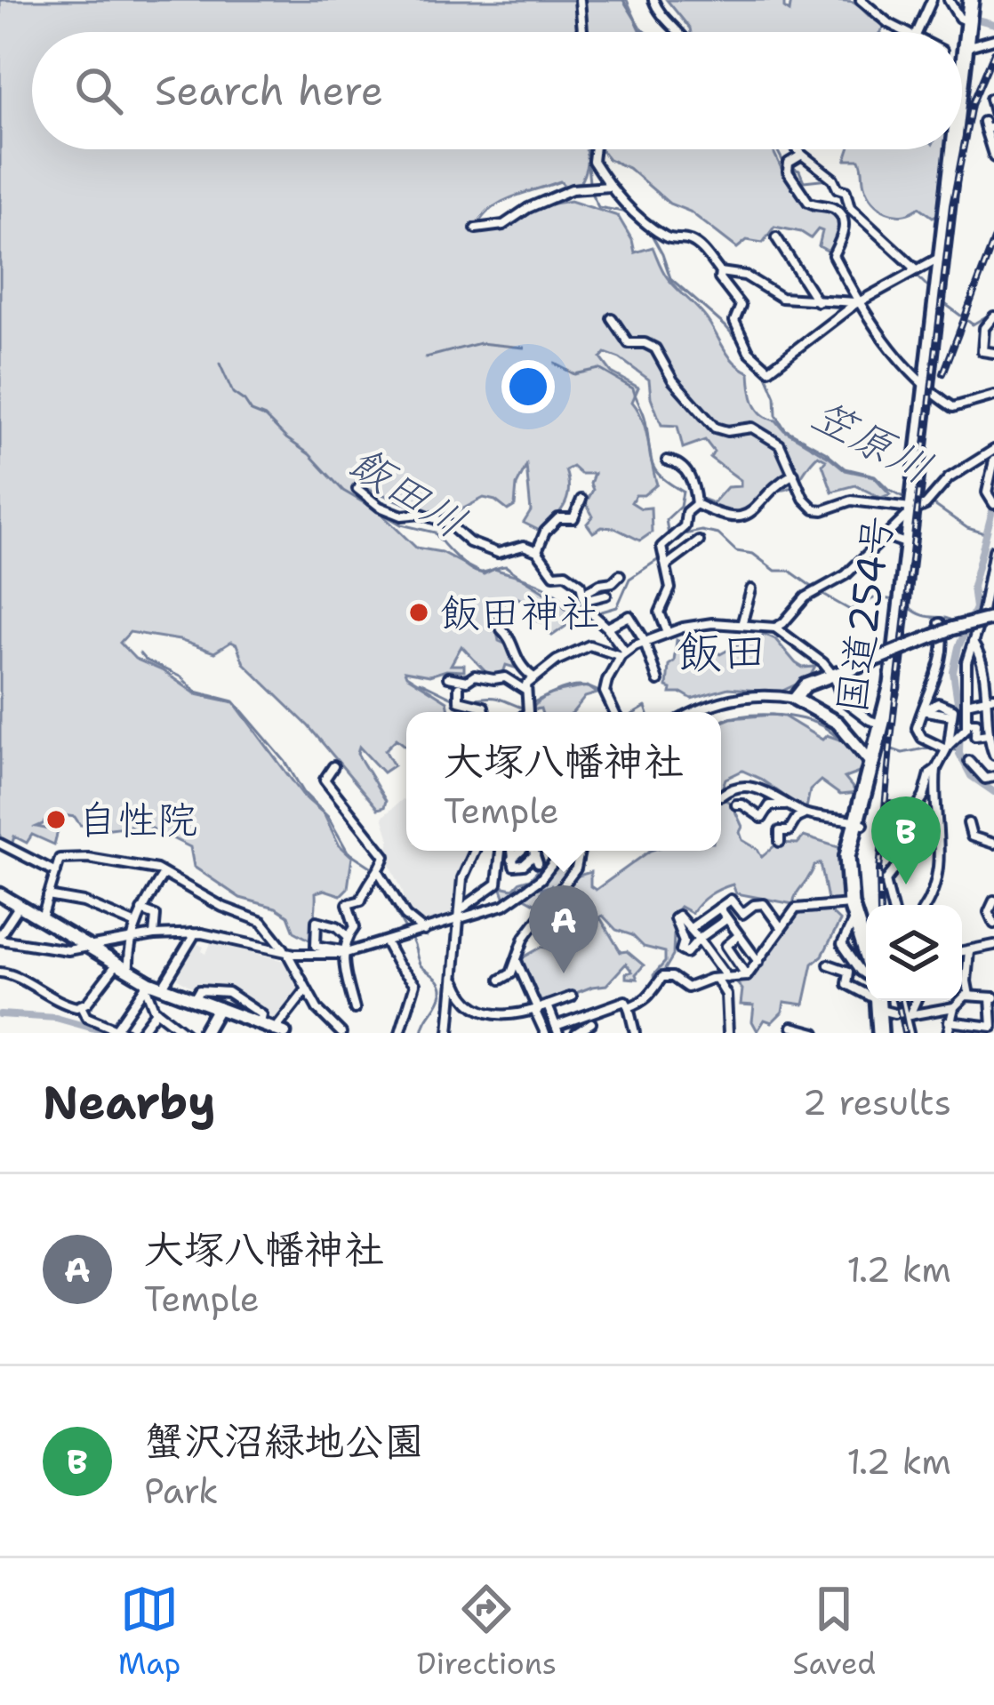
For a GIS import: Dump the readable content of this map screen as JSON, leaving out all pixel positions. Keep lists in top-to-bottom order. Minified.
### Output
{"streets":{"highway":["国道254号"]},"districts":["飯田"],"water":["笠原川","飯田川"],"places":["飯田神社","自性院"],"page":{"search":"Search here","popup":["大塚八幡神社","Temple"],"pins":["B","A"],"heading":["Nearby","2 results"],"list":[{"mark":"A","name":"大塚八幡神社","note":"Temple","value":"1.2 km"},{"mark":"B","name":"蟹沢沼緑地公園","note":"Park","value":"1.2 km"}],"nav":["Map","Directions","Saved"]}}
